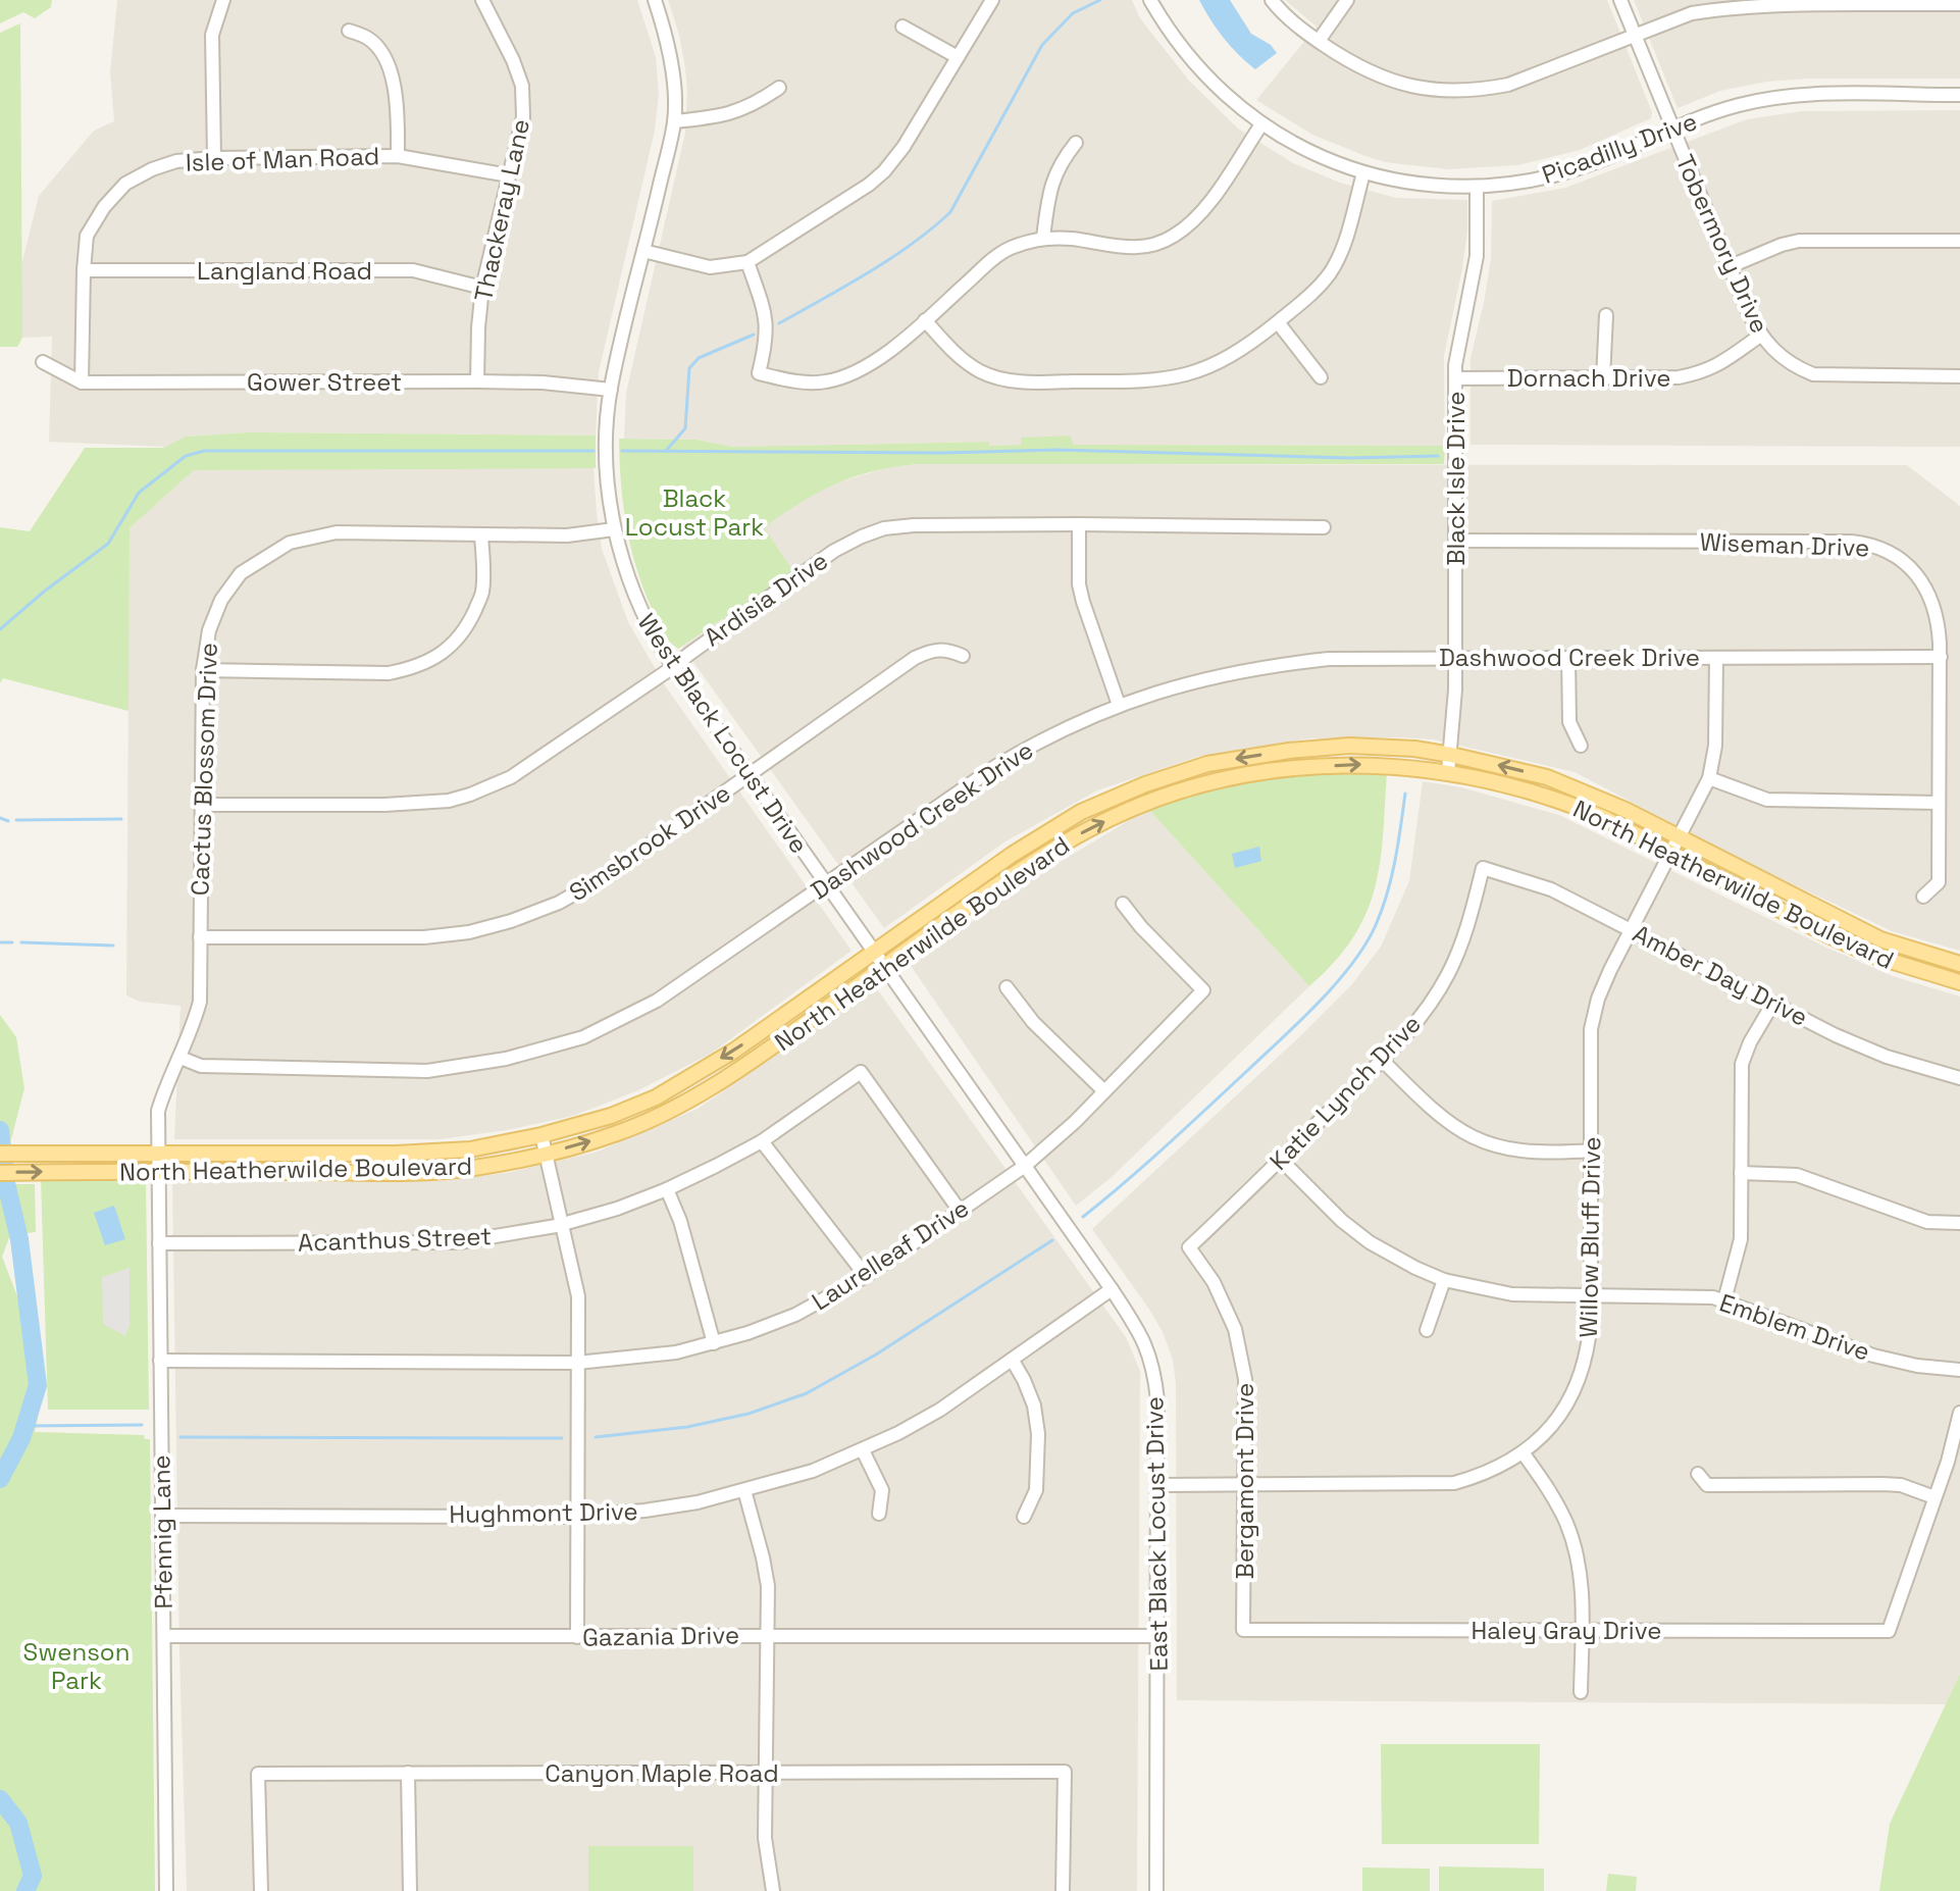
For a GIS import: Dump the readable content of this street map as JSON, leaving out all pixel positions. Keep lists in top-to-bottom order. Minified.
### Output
{"streets":{"main road":["North Heatherwilde Boulevard"],"street":["Picadilly Drive","Isle of Man Road","Thackeray Lane","Tobermory Drive","Langland Road","Dornach Drive","Gower Street","Black Isle Drive","Wiseman Drive","Ardisia Drive","Dashwood Creek Drive","West Black Locust Drive","Cactus Blossom Drive","Simsbrook Drive","Amber Day Drive","Katie Lynch Drive","Willow Bluff Drive","Acanthus Street","Laurelleaf Drive","Emblem Drive","Bergamont Drive","Hughmont Drive","Pfennig Lane","East Black Locust Drive","Haley Gray Drive","Gazania Drive","Canyon Maple Road"]},"crossings":[["Picadilly Drive","Tobermory Drive"],["Picadilly Drive","Black Isle Drive"],["Isle of Man Road","Thackeray Lane"],["Isle of Man Road","Langland Road"],["Isle of Man Road","Gower Street"],["Thackeray Lane","Langland Road"],["Thackeray Lane","Gower Street"],["Tobermory Drive","Dornach Drive"],["Dornach Drive","Black Isle Drive"],["Gower Street","West Black Locust Drive"],["Black Isle Drive","Wiseman Drive"],["Black Isle Drive","Dashwood Creek Drive"],["Black Isle Drive","North Heatherwilde Boulevard"],["Wiseman Drive","Dashwood Creek Drive"],["Ardisia Drive","West Black Locust Drive"],["Ardisia Drive","Cactus Blossom Drive"],["Dashwood Creek Drive","West Black Locust Drive"],["Dashwood Creek Drive","Cactus Blossom Drive"],["Dashwood Creek Drive","Willow Bluff Drive"],["West Black Locust Drive","Cactus Blossom Drive"],["West Black Locust Drive","Simsbrook Drive"],["West Black Locust Drive","North Heatherwilde Boulevard"],["West Black Locust Drive","East Black Locust Drive"],["Cactus Blossom Drive","Simsbrook Drive"],["Cactus Blossom Drive","North Heatherwilde Boulevard"],["Cactus Blossom Drive","Pfennig Lane"],["North Heatherwilde Boulevard","Willow Bluff Drive"],["North Heatherwilde Boulevard","Pfennig Lane"],["North Heatherwilde Boulevard","East Black Locust Drive"],["Amber Day Drive","Katie Lynch Drive"],["Amber Day Drive","Willow Bluff Drive"],["Katie Lynch Drive","Emblem Drive"],["Katie Lynch Drive","Bergamont Drive"],["Willow Bluff Drive","Emblem Drive"],["Willow Bluff Drive","Bergamont Drive"],["Willow Bluff Drive","East Black Locust Drive"],["Acanthus Street","Laurelleaf Drive"],["Acanthus Street","Pfennig Lane"],["Laurelleaf Drive","Pfennig Lane"],["Laurelleaf Drive","East Black Locust Drive"],["Bergamont Drive","Haley Gray Drive"],["Hughmont Drive","Pfennig Lane"],["Hughmont Drive","East Black Locust Drive"],["Pfennig Lane","Gazania Drive"],["East Black Locust Drive","Gazania Drive"]],"parks":["Black Locust Park","Swenson Park"]}
